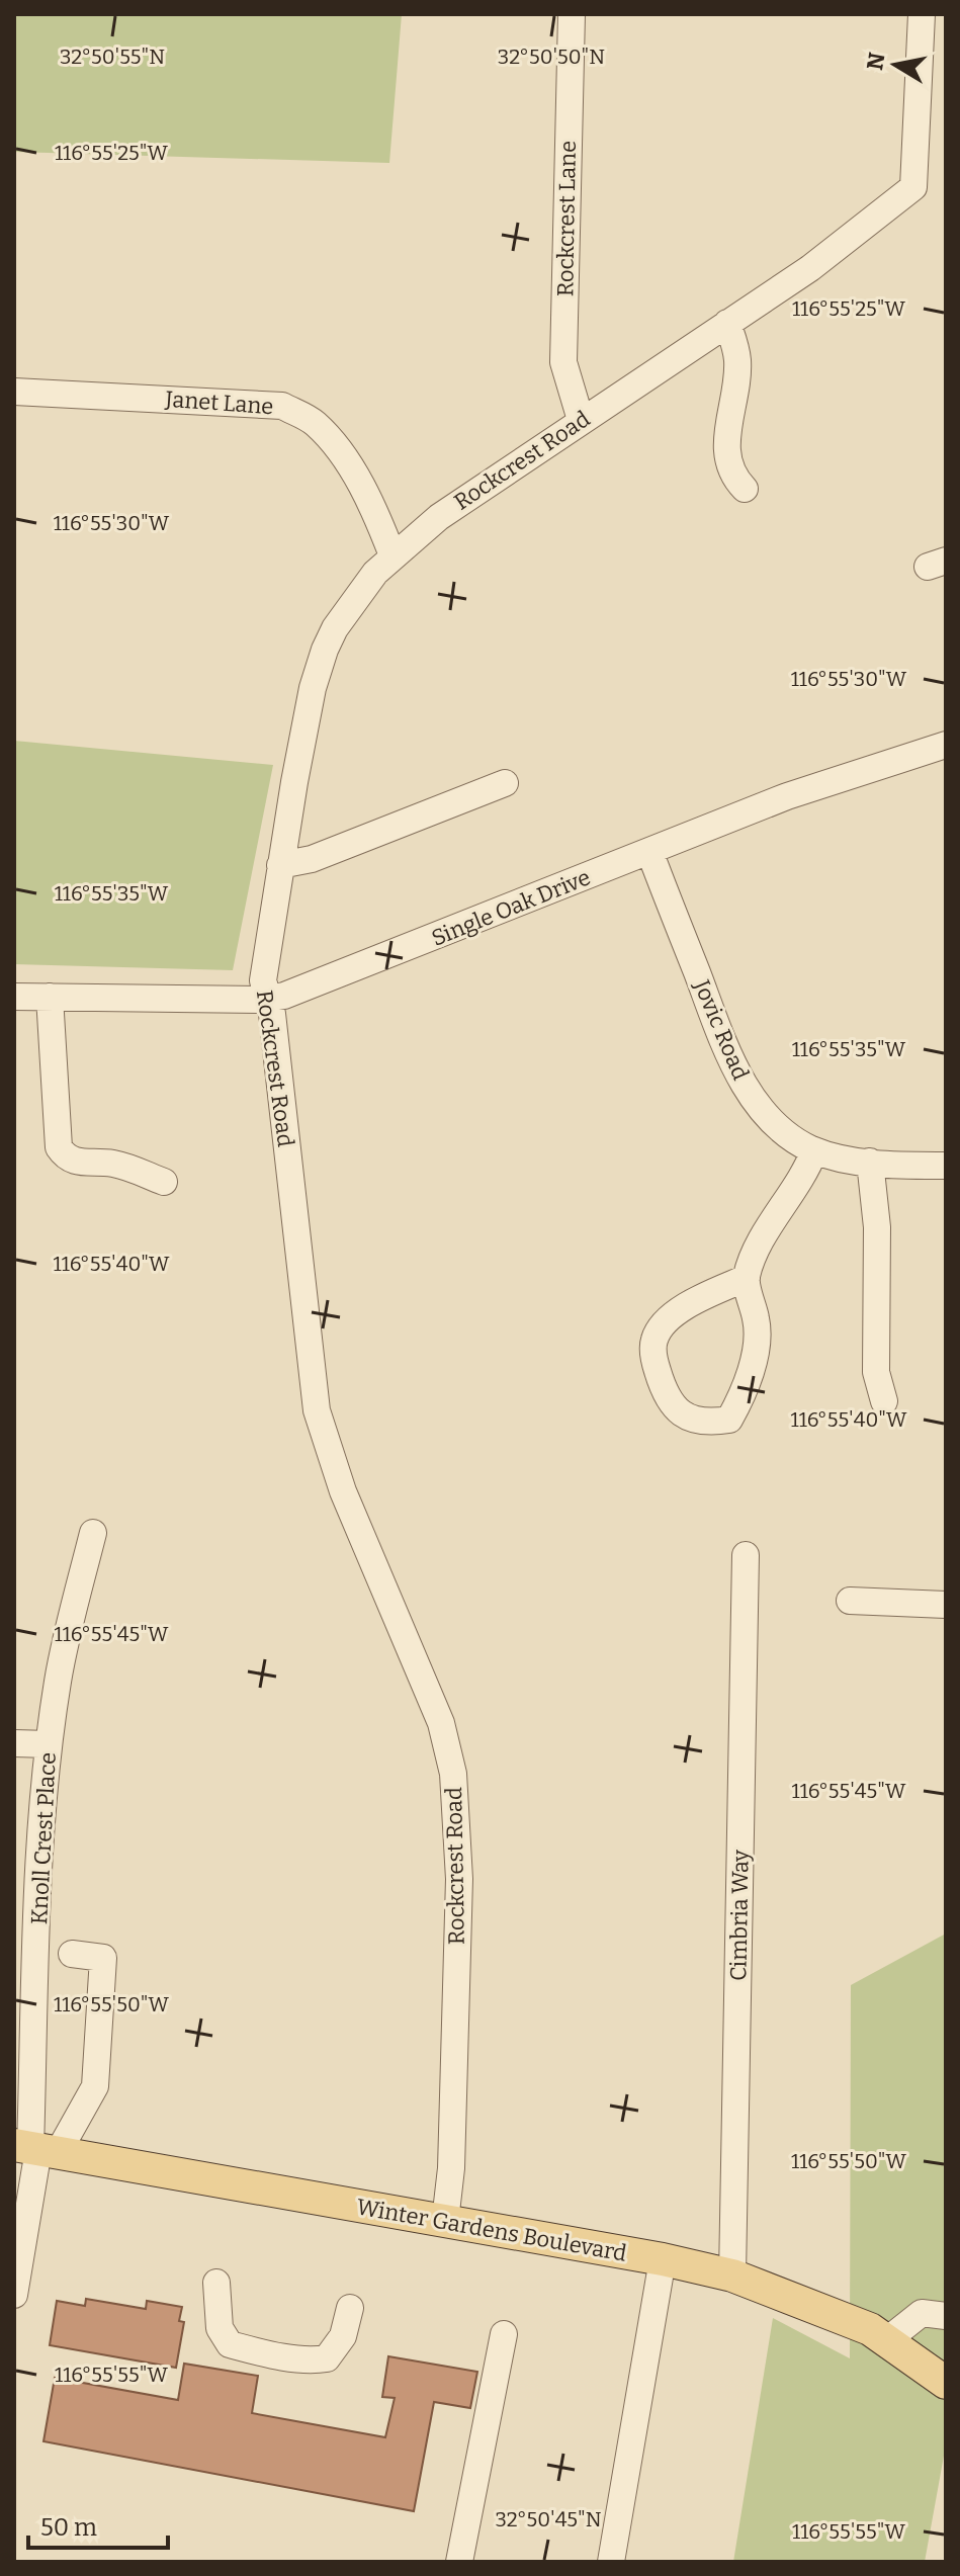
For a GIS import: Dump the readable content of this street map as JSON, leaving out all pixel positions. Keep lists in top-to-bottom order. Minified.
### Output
{"streets":{"main road":["Winter Gardens Boulevard"],"street":["Rockcrest Lane","Janet Lane","Rockcrest Road","Single Oak Drive","Jovic Road","Knoll Crest Place","Cimbria Way"]},"crossings":[["Rockcrest Lane","Rockcrest Road"],["Janet Lane","Rockcrest Road"],["Rockcrest Road","Single Oak Drive"],["Rockcrest Road","Winter Gardens Boulevard"],["Single Oak Drive","Jovic Road"],["Knoll Crest Place","Winter Gardens Boulevard"],["Cimbria Way","Winter Gardens Boulevard"]],"scale_bar":"50 m","north":"left","coordinates":["32°50'55\"N","32°50'50\"N","116°55'25\"W","116°55'30\"W","116°55'35\"W","116°55'40\"W","116°55'45\"W","116°55'50\"W","116°55'55\"W","32°50'45\"N"]}
